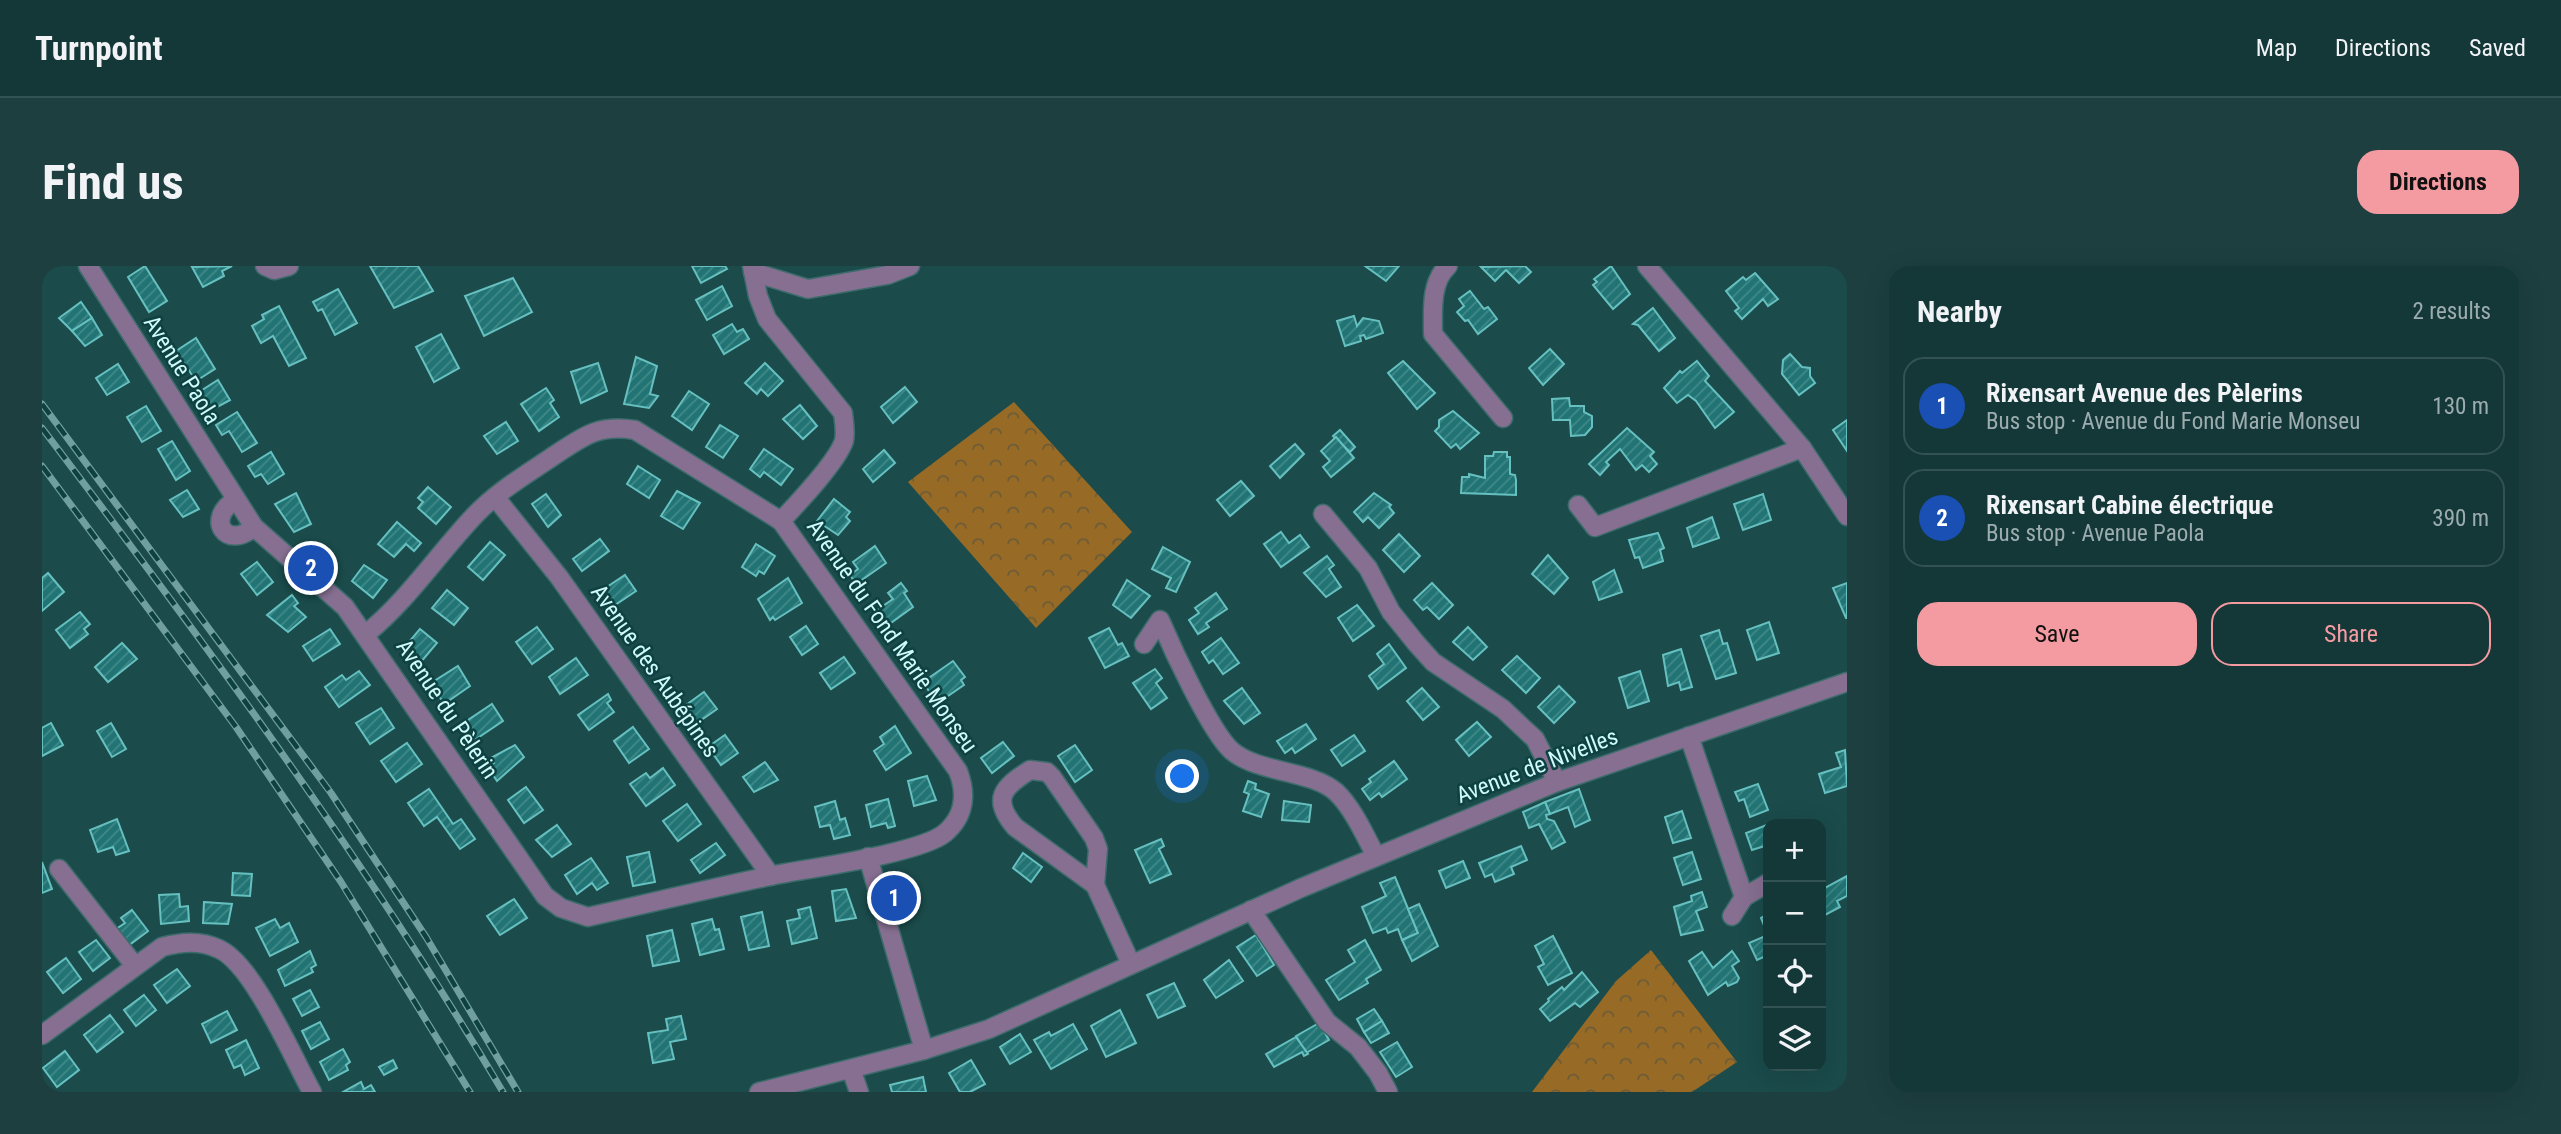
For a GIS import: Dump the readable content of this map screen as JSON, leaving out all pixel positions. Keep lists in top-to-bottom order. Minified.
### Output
{"streets":{"street":["Avenue Paola","Avenue du Fond Marie Monseu","Avenue des Aubépines","Avenue du Pèlerin","Avenue de Nivelles"]},"crossings":[["Avenue Paola","Avenue du Pèlerin"],["Avenue du Fond Marie Monseu","Avenue du Pèlerin"],["Avenue des Aubépines","Avenue du Pèlerin"]],"page":{"header":"Turnpoint","nav":["Map","Directions","Saved"],"buttons":["Directions",["Save","Share"]],"title":"Find us","heading":["Nearby","2 results"],"list":[{"mark":"1","name":"Rixensart Avenue des Pèlerins","note":"Bus stop · Avenue du Fond Marie Monseu","value":"130 m"},{"mark":"2","name":"Rixensart Cabine électrique","note":"Bus stop · Avenue Paola","value":"390 m"}],"pins":["2","1"],"map_buttons":["+","−"]}}
